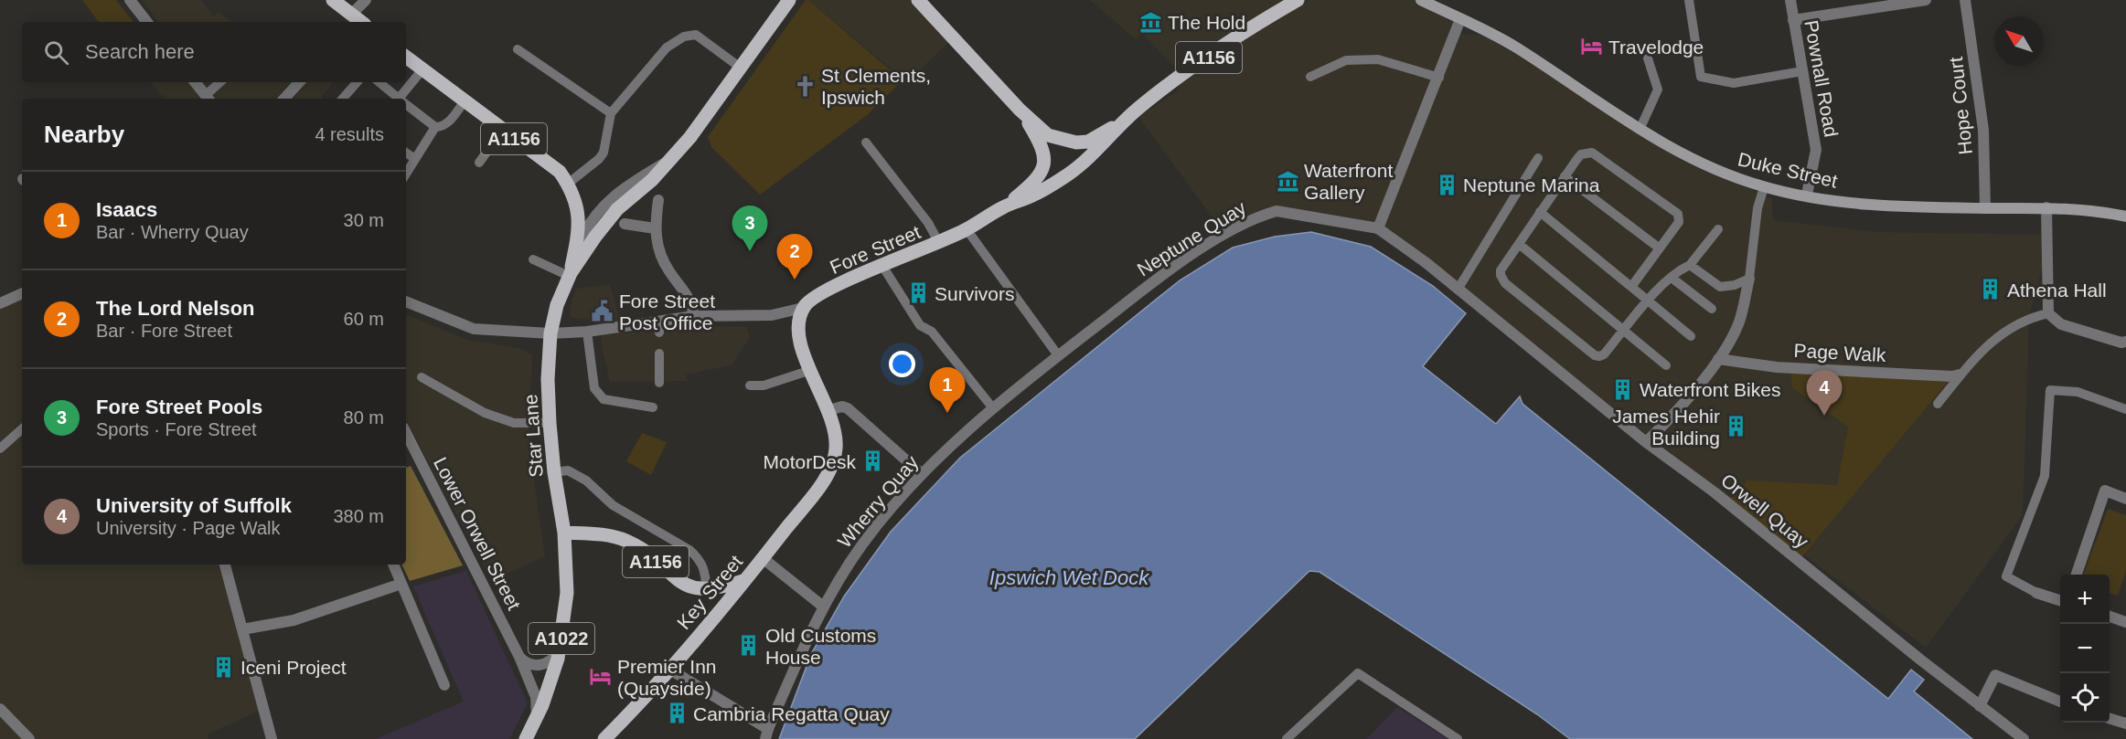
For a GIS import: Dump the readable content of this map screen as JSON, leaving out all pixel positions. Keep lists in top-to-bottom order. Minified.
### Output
{"streets":{"main road":["A1156","Duke Street","Fore Street","Star Lane","Key Street","A1022"],"street":["Pownall Road","Hope Court","Neptune Quay","Page Walk","Wherry Quay","Orwell Quay","Lower Orwell Street"]},"crossings":[["A1156","Fore Street"],["A1156","Star Lane"],["A1156","Key Street"],["Pownall Road","Duke Street"],["Hope Court","Duke Street"],["Neptune Quay","Wherry Quay"],["Neptune Quay","Orwell Quay"],["Fore Street","Star Lane"],["Star Lane","Lower Orwell Street"]],"water":["Ipswich Wet Dock"],"places":{"museum":["The Hold","Waterfront Gallery"],"hotel":["Travelodge","Premier Inn (Quayside)"],"church":["St Clements, Ipswich"],"building":["Neptune Marina","Athena Hall","Survivors","Waterfront Bikes","James Hehir Building","MotorDesk","Old Customs House","Iceni Project","Cambria Regatta Quay"],"public building":["Fore Street Post Office"]},"north":"top left","page":{"search":"Search here","heading":["Nearby","4 results"],"list":[{"mark":"1","name":"Isaacs","note":"Bar · Wherry Quay","value":"30 m"},{"mark":"2","name":"The Lord Nelson","note":"Bar · Fore Street","value":"60 m"},{"mark":"3","name":"Fore Street Pools","note":"Sports · Fore Street","value":"80 m"},{"mark":"4","name":"University of Suffolk","note":"University · Page Walk","value":"380 m"}],"pins":["3","2","1","4"],"map_buttons":["+","−"]}}
